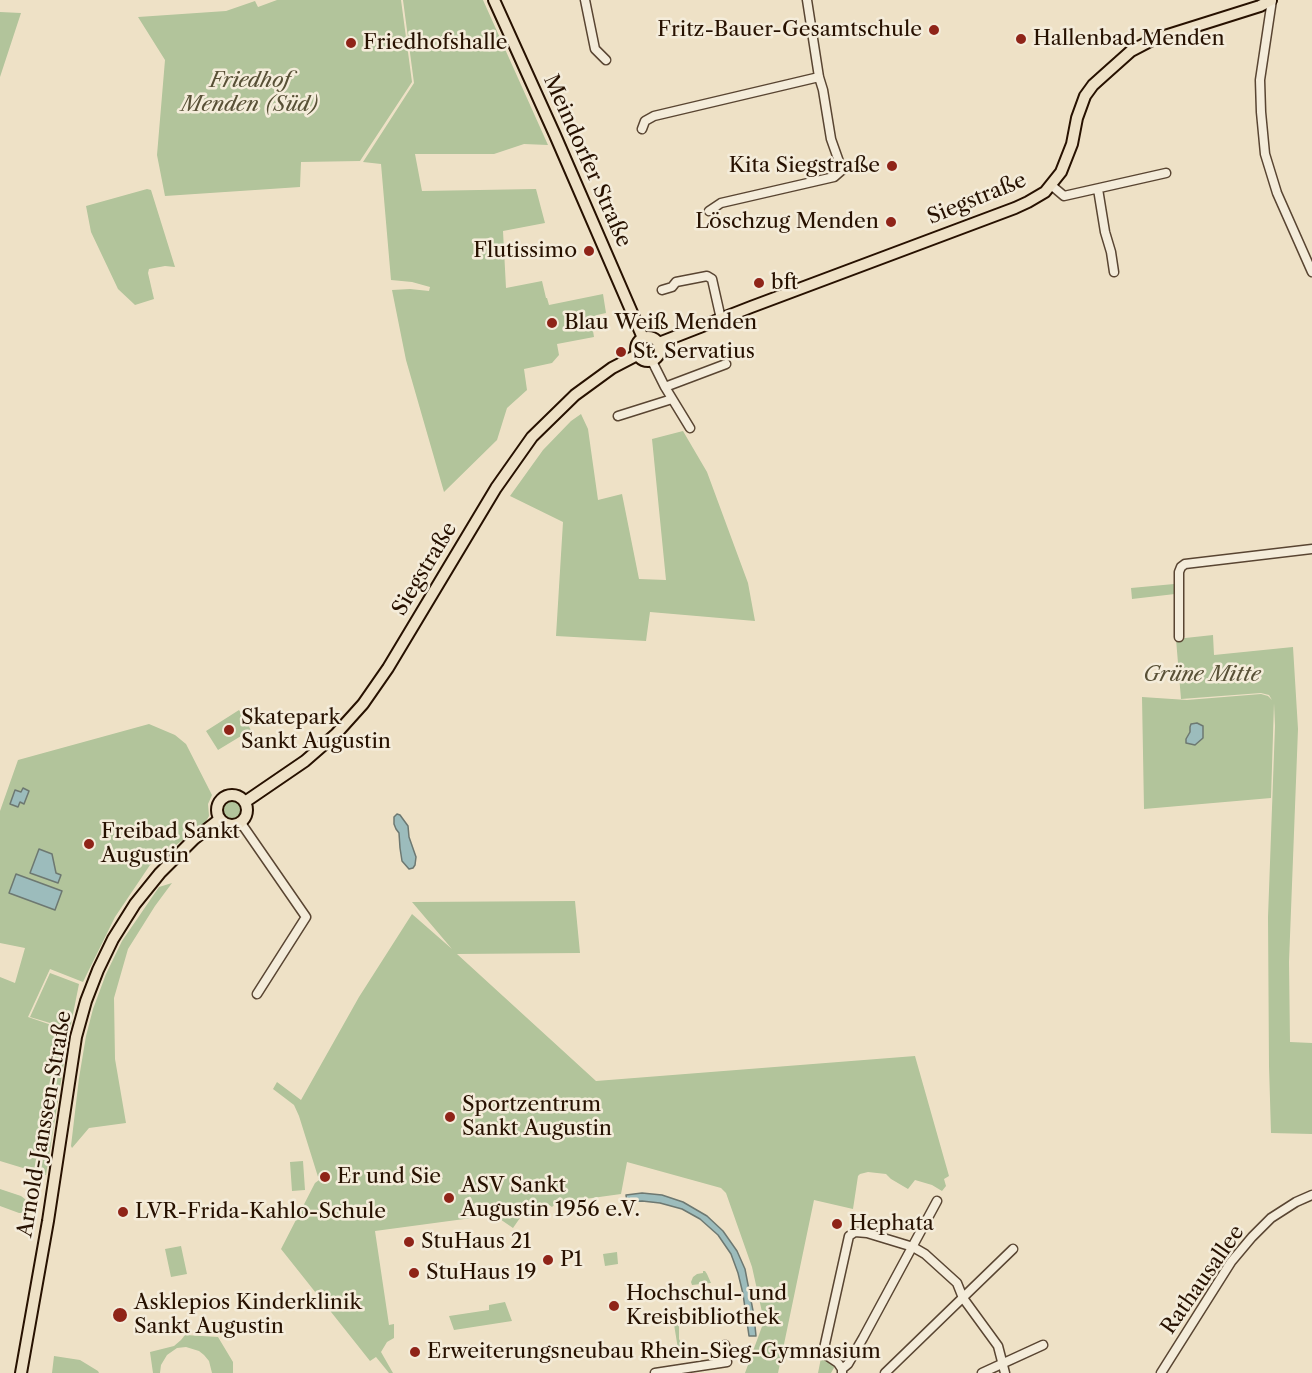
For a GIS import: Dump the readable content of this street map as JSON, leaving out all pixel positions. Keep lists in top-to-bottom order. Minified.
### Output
{"streets":{"main road":["Meindorfer Straße","Siegstraße","Arnold-Janssen-Straße"],"street":["Rathausallee"]},"crossings":[["Meindorfer Straße","Siegstraße"],["Siegstraße","Arnold-Janssen-Straße"]],"parks":["Friedhof Menden (Süd)","Grüne Mitte"],"places":["Fritz-Bauer-Gesamtschule","Hallenbad Menden","Friedhofshalle","Kita Siegstraße","Löschzug Menden","Flutissimo","bft","Blau Weiß Menden","St. Servatius","Skatepark Sankt Augustin","Freibad Sankt Augustin","Sportzentrum Sankt Augustin","Er und Sie","ASV Sankt Augustin 1956 e.V.","LVR-Frida-Kahlo-Schule","Hephata","StuHaus 21","P1","StuHaus 19","Hochschul- und Kreisbibliothek","Asklepios Kinderklinik Sankt Augustin","Erweiterungsneubau Rhein-Sieg-Gymnasium"]}
